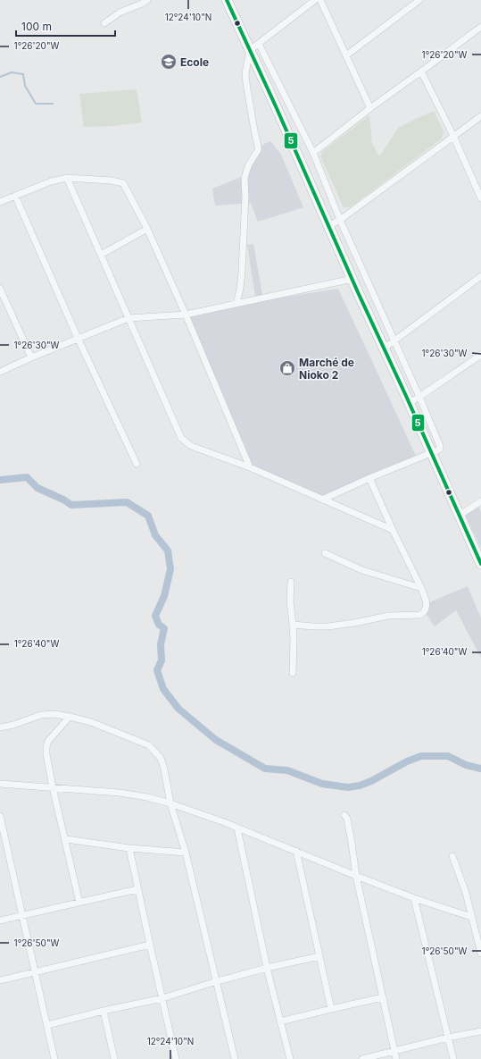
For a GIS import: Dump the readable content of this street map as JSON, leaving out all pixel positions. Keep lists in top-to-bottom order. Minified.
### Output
{"places":{"school or university":["Ecole"],"shop":["Marché de Nioko 2"]},"lines":["transit line 5"],"scale_bar":"100 m","coordinates":["12°24'10\"N","1°26'20\"W","1°26'30\"W","1°26'40\"W","1°26'50\"W"]}
